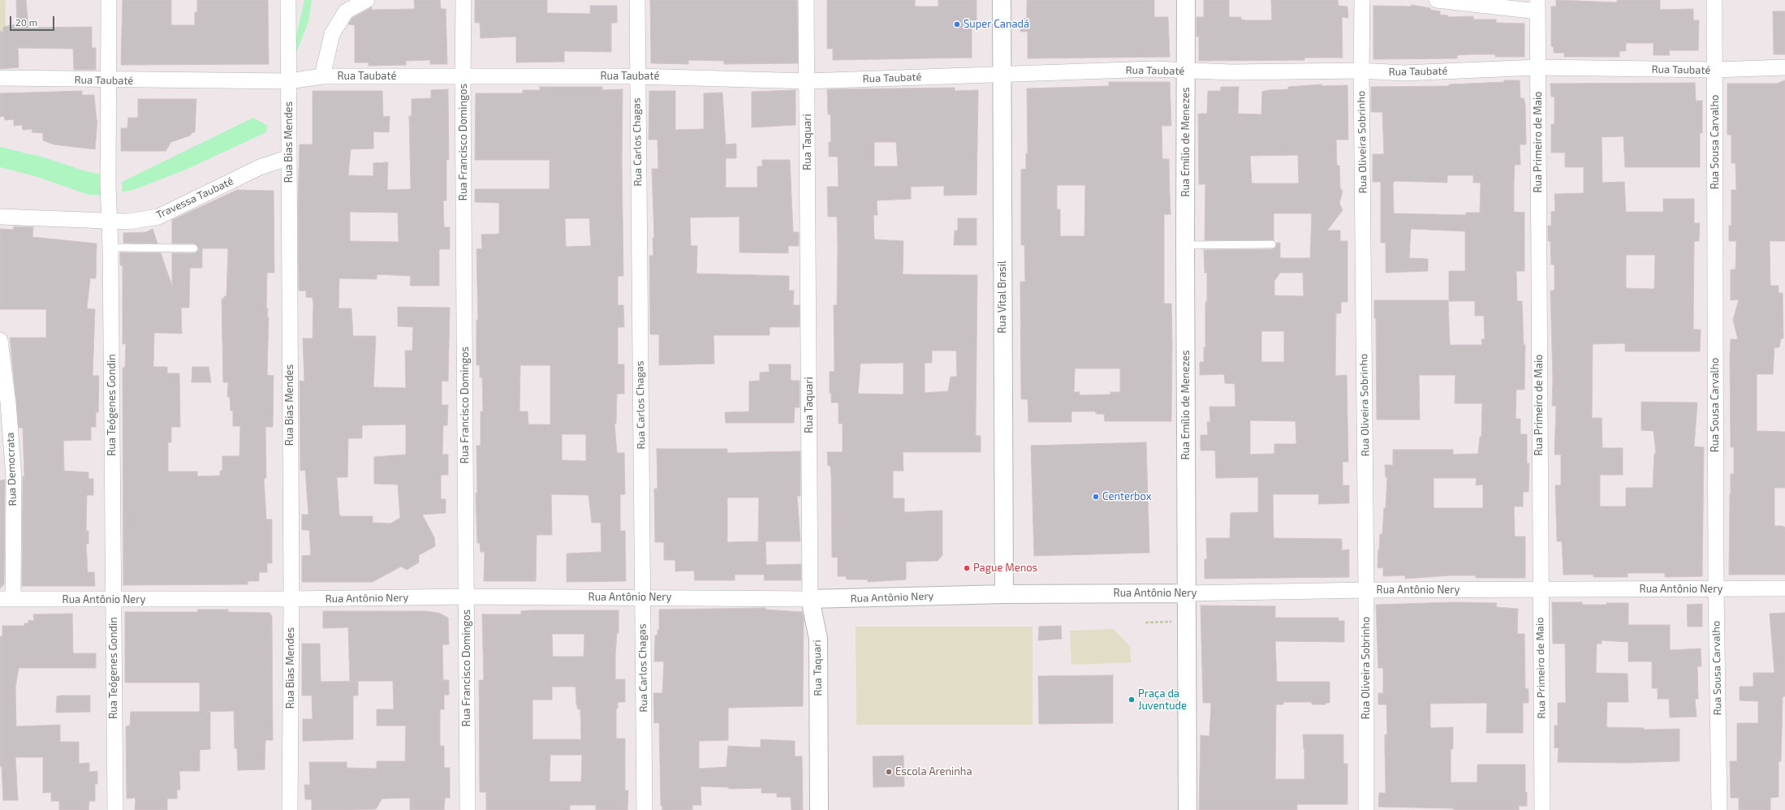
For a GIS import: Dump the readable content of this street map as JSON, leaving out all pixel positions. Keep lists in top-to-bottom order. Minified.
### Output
{"streets":{"street":["Rua Taubaté","Rua Bias Mendes","Rua Francisco Domingos","Rua Carlos Chagas","Rua Taquari","Rua Emílio de Menezes","Rua Oliveira Sobrinho","Rua Primeiro de Maio","Rua Sousa Carvalho","Travessa Taubaté","Rua Vital Brasil","Rua Teógenes Gondin","Rua Democrata","Rua Antônio Nery"]},"crossings":[["Rua Taubaté","Rua Bias Mendes"],["Rua Taubaté","Rua Francisco Domingos"],["Rua Taubaté","Rua Carlos Chagas"],["Rua Taubaté","Rua Taquari"],["Rua Taubaté","Rua Emílio de Menezes"],["Rua Taubaté","Rua Oliveira Sobrinho"],["Rua Taubaté","Rua Primeiro de Maio"],["Rua Taubaté","Rua Sousa Carvalho"],["Rua Taubaté","Rua Vital Brasil"],["Rua Taubaté","Rua Teógenes Gondin"],["Rua Bias Mendes","Travessa Taubaté"],["Rua Bias Mendes","Rua Antônio Nery"],["Rua Francisco Domingos","Rua Antônio Nery"],["Rua Carlos Chagas","Rua Antônio Nery"],["Rua Taquari","Rua Antônio Nery"],["Rua Emílio de Menezes","Rua Antônio Nery"],["Rua Oliveira Sobrinho","Rua Antônio Nery"],["Rua Primeiro de Maio","Rua Antônio Nery"],["Rua Sousa Carvalho","Rua Antônio Nery"],["Travessa Taubaté","Rua Teógenes Gondin"],["Rua Vital Brasil","Rua Antônio Nery"],["Rua Teógenes Gondin","Rua Antônio Nery"],["Rua Democrata","Rua Antônio Nery"]],"places":["Super Canadá","Centerbox","Pague Menos","Praça da Juventude","Escola Areninha"],"scale_bar":"20 m"}
